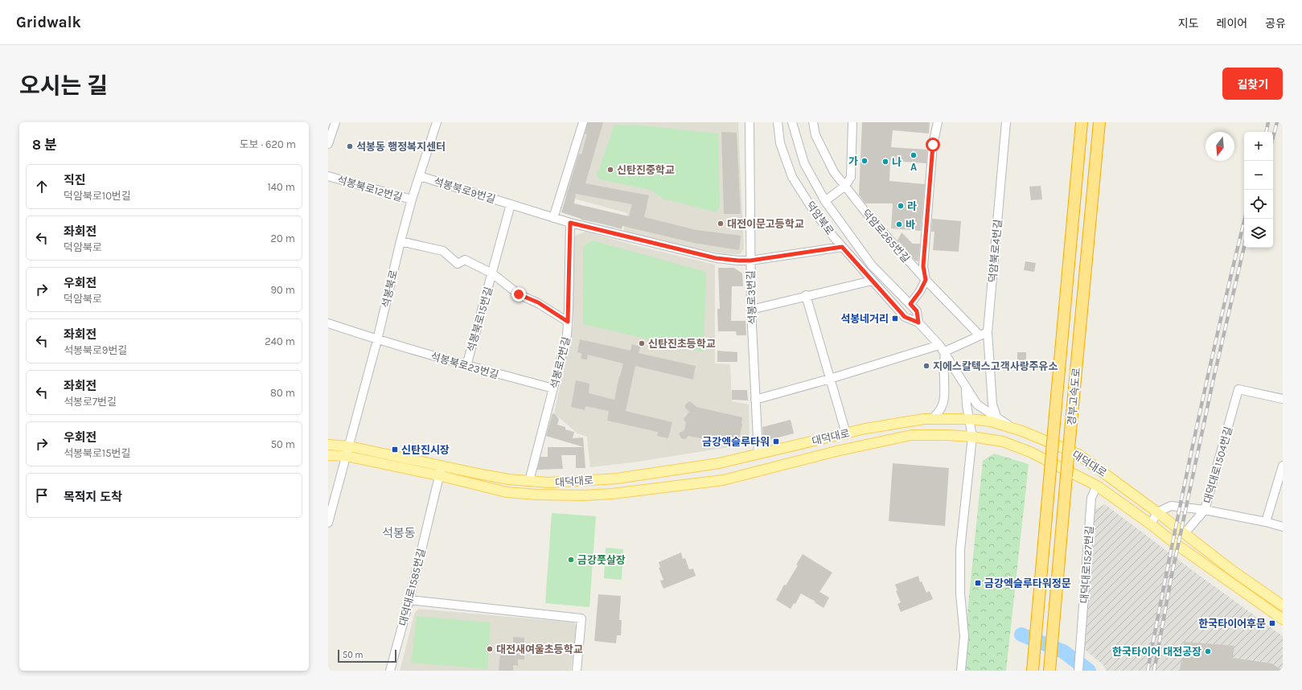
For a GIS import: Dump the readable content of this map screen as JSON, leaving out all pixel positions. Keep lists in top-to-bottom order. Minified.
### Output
{"streets":{"highway":["경부고속도로"],"main road":["대덕대로"],"street":["석봉북로12번길","석봉북로9번길","덕암북로","덕암로265번길","덕암북로4번길","석봉북로","석봉로3번길","석봉북로15번길","석봉로7번길","석봉북로23번길","대덕대로1504번길","대덕대로1527번길","대덕대로1585번길"]},"crossings":[["석봉북로12번길","석봉북로"],["석봉북로9번길","덕암북로"],["석봉북로9번길","석봉북로"],["석봉북로9번길","석봉로3번길"],["석봉북로9번길","석봉로7번길"],["덕암북로","대덕대로"],["덕암로265번길","덕암북로4번길"],["석봉북로","석봉북로15번길"],["석봉북로","석봉북로23번길"],["석봉북로","대덕대로"],["석봉로3번길","대덕대로"],["석봉북로15번길","석봉로7번길"],["석봉북로15번길","석봉북로23번길"],["석봉로7번길","석봉북로23번길"],["석봉로7번길","대덕대로"],["대덕대로","대덕대로1504번길"],["대덕대로","대덕대로1527번길"],["대덕대로","대덕대로1585번길"]],"districts":["석봉동"],"places":{"other":["석봉동 행정복지센터","A","가","나","신탄진중학교","라","대전이문고등학교","바","신탄진초등학교","지에스칼텍스고객사랑주유소","금강풋살장","대전새여울초등학교","한국타이어 대전공장"],"transit":["석봉네거리","금강엑슬루타워","신탄진시장","금강엑슬루타워정문","한국타이어후문"]},"scale_bar":"50 m","north":"bottom","page":{"header":"Gridwalk","nav":["지도","레이어","공유"],"title":"오시는 길","buttons":"길찾기","heading":["8 분","도보 · 620 m"],"map_buttons":["+","−"],"list":[["직진","덕암북로10번길","140 m"],["좌회전","덕암북로","20 m"],["우회전","덕암북로","90 m"],["좌회전","석봉북로9번길","240 m"],["좌회전","석봉로7번길","80 m"],["우회전","석봉북로15번길","50 m"],"목적지 도착"],"scale":"50 m"}}
